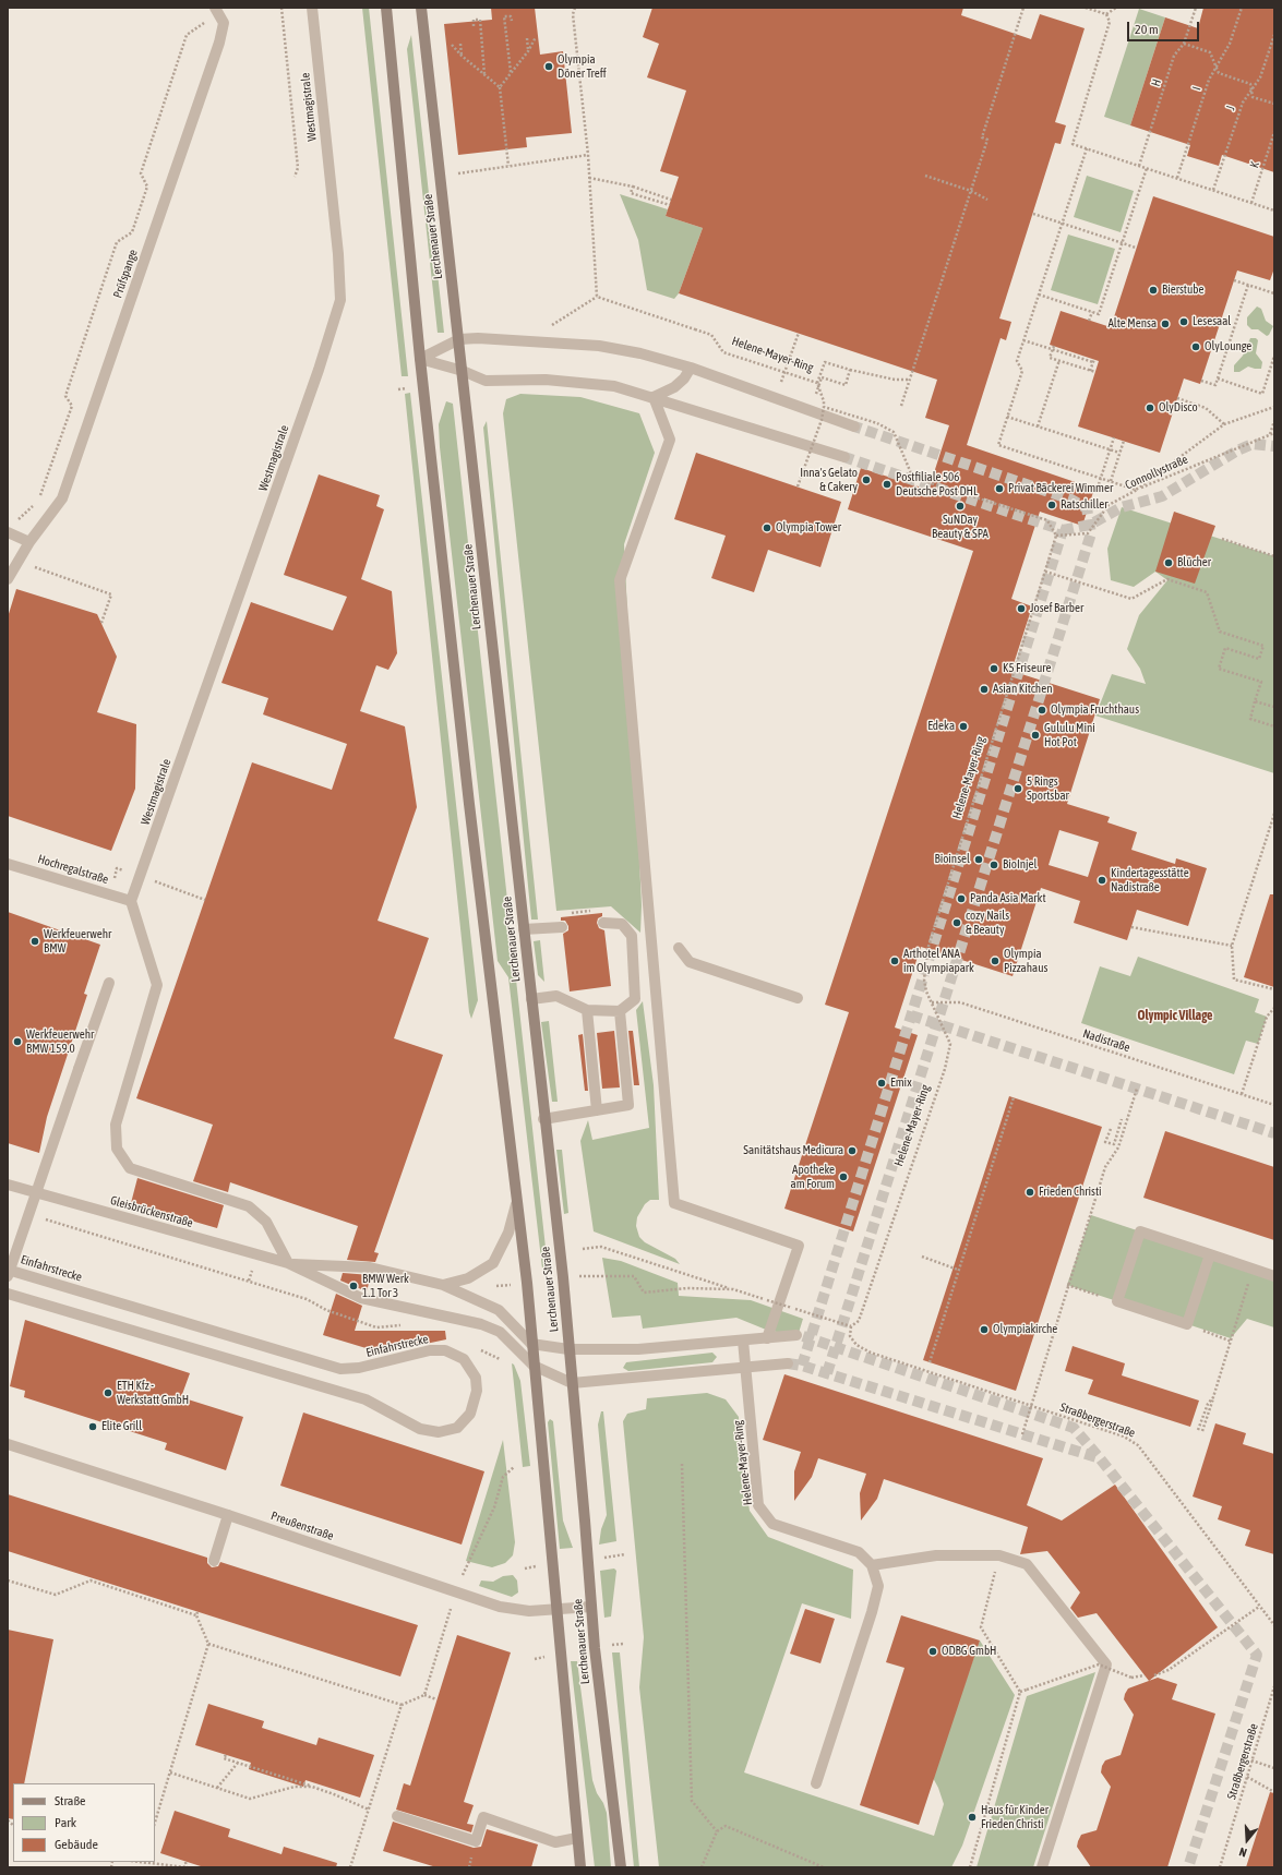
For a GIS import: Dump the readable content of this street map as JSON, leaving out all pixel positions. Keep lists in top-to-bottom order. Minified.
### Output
{"streets":{"main road":["Lerchenauer Straße"],"street":["Westmagistrale","Prüfspange","Helene-Mayer-Ring","Hochregalstraße","Gleisbrückenstraße","Einfahrstrecke","Preußenstraße"],"path":["H","I","J","K","Connollystraße","Nadistraße","Straßbergerstraße"]},"crossings":[["Westmagistrale","Hochregalstraße"],["Lerchenauer Straße","Preußenstraße"],["Helene-Mayer-Ring","Connollystraße"],["Helene-Mayer-Ring","Nadistraße"],["Helene-Mayer-Ring","Straßbergerstraße"]],"districts":["Olympic Village"],"places":["Olympia Döner Treff","Bierstube","Lesesaal","Alte Mensa","OlyLounge","OlyDisco","Inna's Gelato & Cakery","Postfiliale 506 Deutsche Post DHL","Privat Bäckerei Wimmer","Ratschiller","SuNDay Beauty & SPA","Olympia Tower","Blücher","Josef Barber","K5 Friseure","Asian Kitchen","Olympia Fruchthaus","Edeka","Gululu Mini Hot Pot","5 Rings Sportsbar","Bioinsel","BioInjel","Kindertagesstätte Nadistraße","Panda Asia Markt","cozy Nails & Beauty","Werkfeuerwehr BMW","Arthotel ANA im Olympiapark","Olympia Pizzahaus","Werkfeuerwehr BMW 159.0","Emix","Sanitätshaus Medicura","Apotheke am Forum","Frieden Christi","BMW Werk 1.1 Tor 3","Olympiakirche","ETH Kfz - Werkstatt GmbH","Elite Grill","ODBG GmbH","Haus für Kinder Frieden Christi"],"legend":["Straße","Park","Gebäude"],"scale_bar":"20 m","north":"bottom"}
